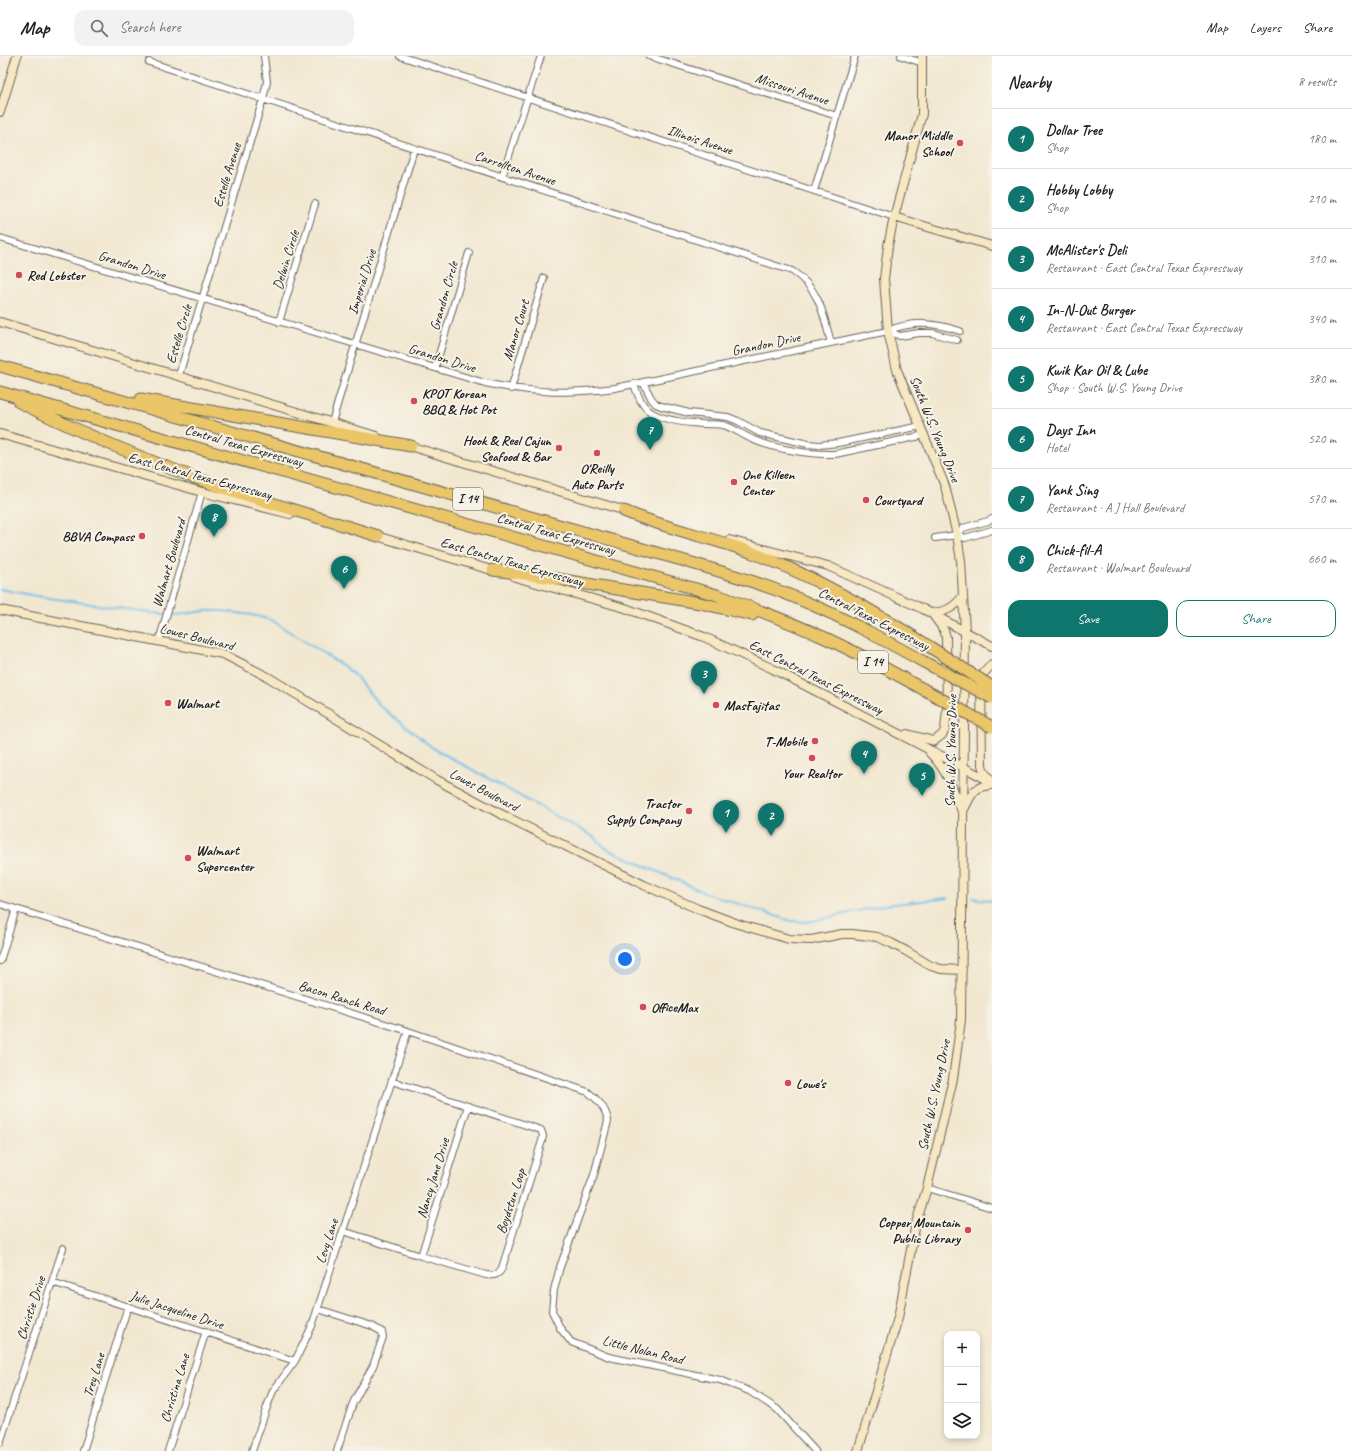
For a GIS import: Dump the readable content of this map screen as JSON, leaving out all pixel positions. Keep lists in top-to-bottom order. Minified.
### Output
{"streets":{"highway":["Central Texas Expressway","I 14"],"main road":["Illinois Avenue","South W.S. Young Drive","East Central Texas Expressway","Lowes Boulevard"],"street":["Missouri Avenue","Carrollton Avenue","Estelle Avenue","Delwin Circle","Grandon Drive","Imperial Drive","Grandon Circle","Manor Court","Estelle Circle","Walmart Boulevard","Bacon Ranch Road","Nancy Jane Drive","Boydstun Loop","Levy Lane","Christie Drive","Julie Jacqueline Drive","Little Nolan Road","Trey Lane","Christina Lane"]},"crossings":[["Illinois Avenue","South W.S. Young Drive"],["Carrollton Avenue","Estelle Avenue"],["Carrollton Avenue","Grandon Drive"],["Carrollton Avenue","Imperial Drive"],["Estelle Avenue","Grandon Drive"],["Estelle Avenue","Estelle Circle"],["Delwin Circle","Grandon Drive"],["Grandon Drive","Imperial Drive"],["Grandon Drive","Grandon Circle"],["Grandon Drive","Manor Court"],["Grandon Drive","Estelle Circle"],["Grandon Drive","South W.S. Young Drive"],["South W.S. Young Drive","East Central Texas Expressway"],["South W.S. Young Drive","Lowes Boulevard"],["East Central Texas Expressway","Walmart Boulevard"],["Walmart Boulevard","Lowes Boulevard"],["Bacon Ranch Road","Levy Lane"],["Bacon Ranch Road","Little Nolan Road"],["Nancy Jane Drive","Boydstun Loop"],["Boydstun Loop","Levy Lane"],["Levy Lane","Julie Jacqueline Drive"],["Christie Drive","Julie Jacqueline Drive"],["Julie Jacqueline Drive","Trey Lane"],["Julie Jacqueline Drive","Christina Lane"]],"places":["Manor Middle School","Red Lobster","KPOT Korean BBQ & Hot Pot","Hook & Reel Cajun Seafood & Bar","O'Reilly Auto Parts","One Killeen Center","Courtyard","BBVA Compass","Walmart","MasFajitas","T-Mobile","Your Realtor","Tractor Supply Company","Walmart Supercenter","OfficeMax","Lowe's","Copper Mountain Public Library"],"page":{"header":"Map","search":"Search here","nav":["Map","Layers","Share"],"heading":["Nearby","8 results"],"list":[{"mark":"1","name":"Dollar Tree","note":"Shop","value":"180 m"},{"mark":"2","name":"Hobby Lobby","note":"Shop","value":"210 m"},{"mark":"3","name":"McAlister's Deli","note":"Restaurant · East Central Texas Expressway","value":"310 m"},{"mark":"4","name":"In-N-Out Burger","note":"Restaurant · East Central Texas Expressway","value":"340 m"},{"mark":"5","name":"Kwik Kar Oil & Lube","note":"Shop · South W.S. Young Drive","value":"380 m"},{"mark":"6","name":"Days Inn","note":"Hotel","value":"520 m"},{"mark":"7","name":"Yank Sing","note":"Restaurant · A J Hall Boulevard","value":"570 m"},{"mark":"8","name":"Chick-fil-A","note":"Restaurant · Walmart Boulevard","value":"660 m"}],"pins":["7","8","6","3","4","5","1","2"],"buttons":["Save","Share"],"map_buttons":["+","−"]}}
